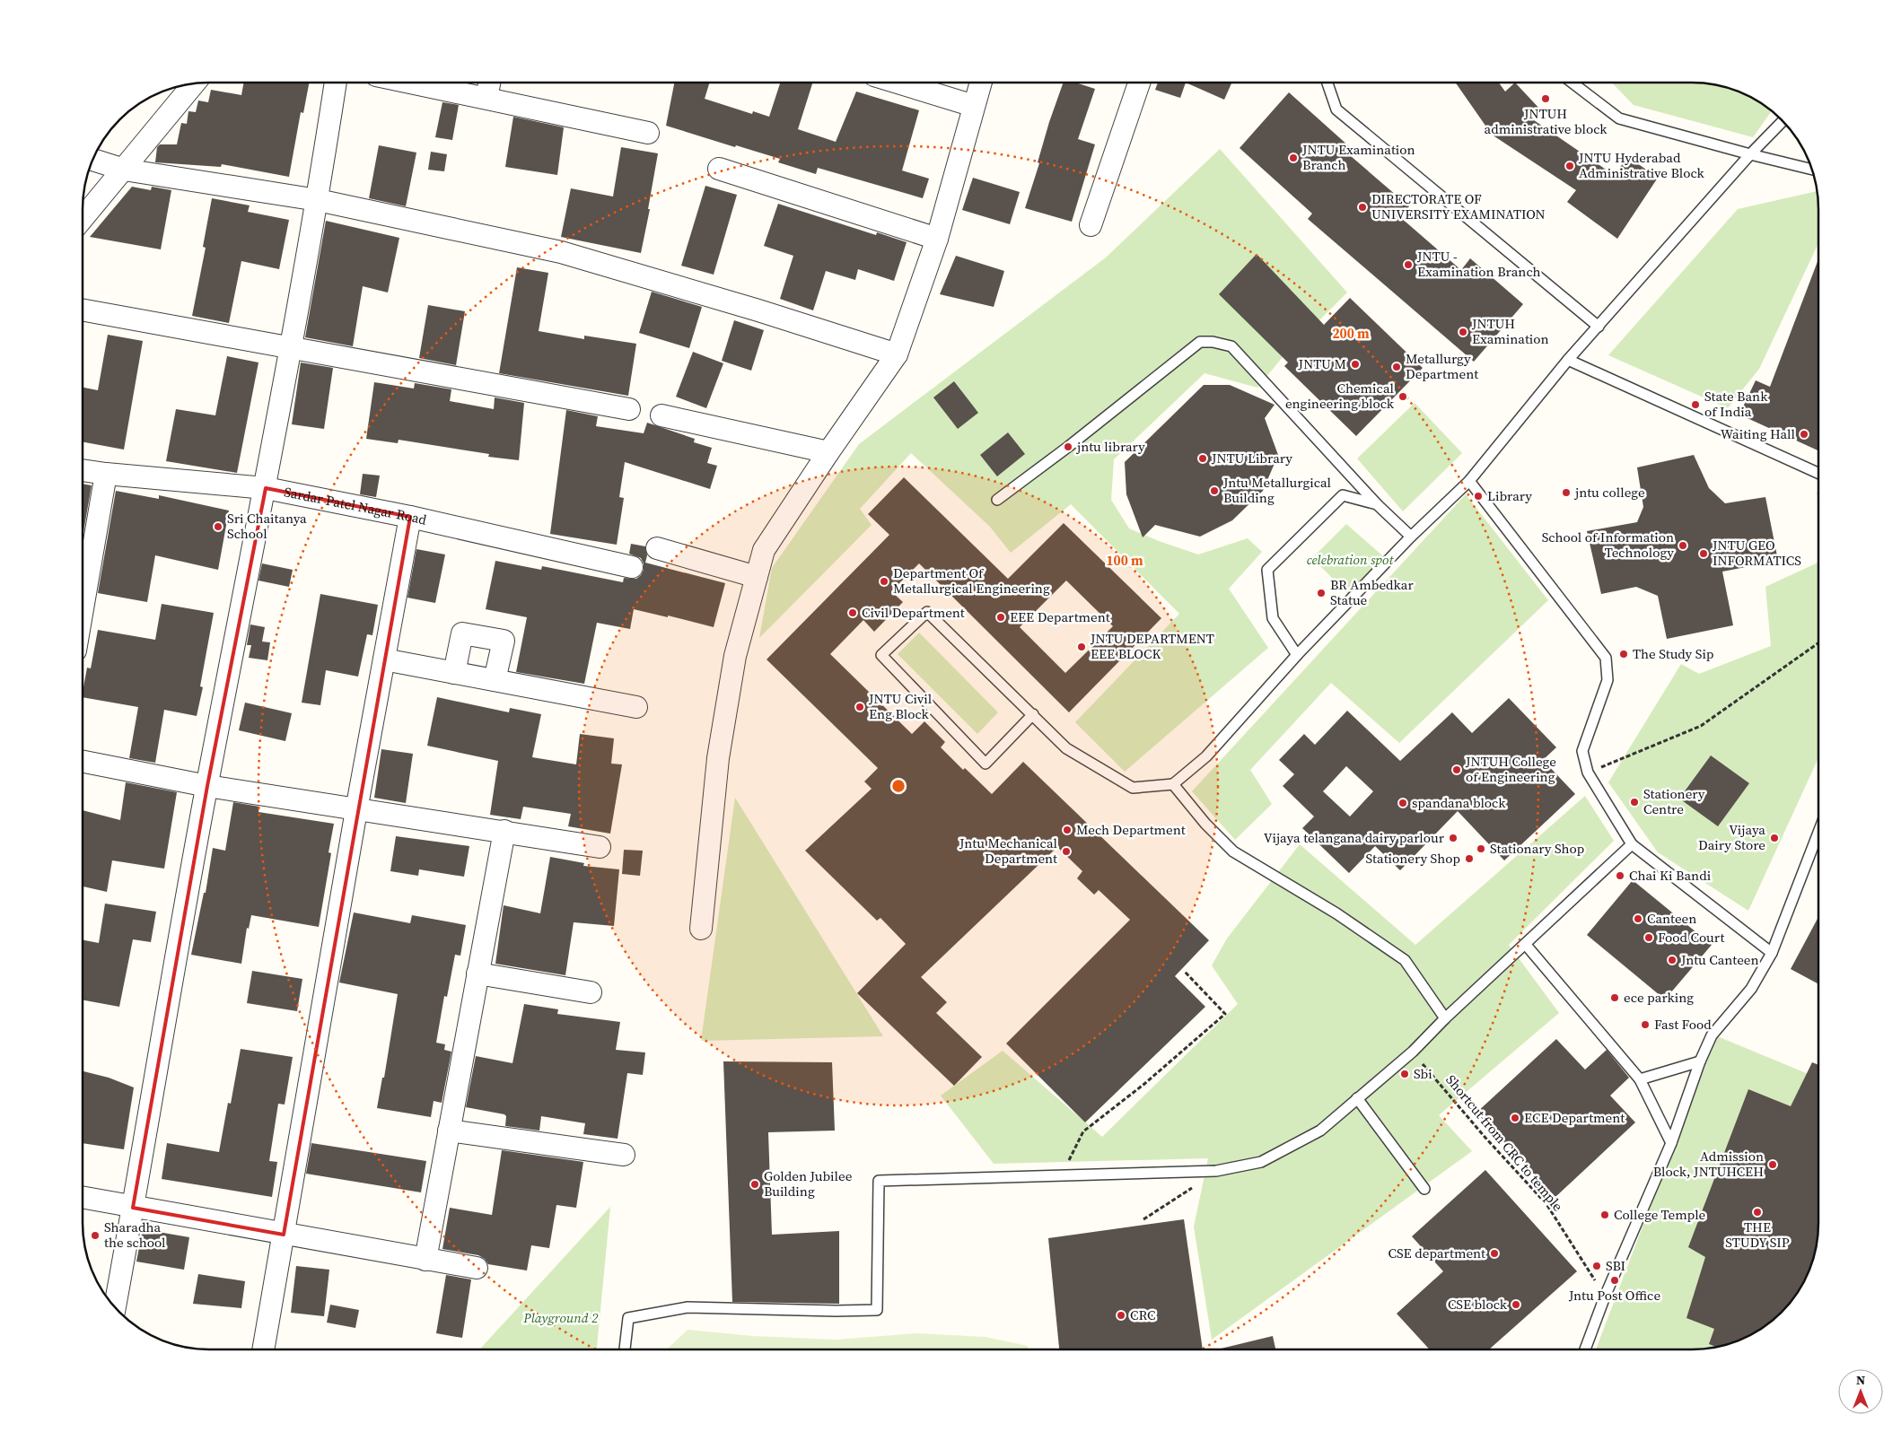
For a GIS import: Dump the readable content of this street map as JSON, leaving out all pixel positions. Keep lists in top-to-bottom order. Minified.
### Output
{"streets":{"street":["Sardar Patel Nagar Road"],"path":["Shortcut from CRC to temple"]},"parks":["celebration spot","Playground 2"],"places":["JNTUH administrative block","JNTU Examination Branch","JNTU Hyderabad Administrative Block","DIRECTORATE OF UNIVERSITY EXAMINATION","JNTU - Examination Branch","JNTUH Examination","JNTU M","Metallurgy Department","Chemical engineering block","State Bank of India","Waiting Hall","jntu library","JNTU Library","Jntu Metallurgical Building","jntu college","Library","Sri Chaitanya School","School of Information Technology","JNTU GEO INFORMATICS","Department Of Metallurgical Engineering","BR Ambedkar Statue","Civil Department","EEE Department","JNTU DEPARTMENT EEE BLOCK","The Study Sip","JNTU Civil Eng Block","JNTUH College of Engineering","Stationery Centre","spandana block","Mech Department","Vijaya telangana dairy parlour","Vijaya Dairy Store","Stationary Shop","Jntu Mechanical Department","Stationery Shop","Chai Ki Bandi","Canteen","Food Court","Jntu Canteen","ece parking","Fast Food","Sbi","ECE Department","Admission Block, JNTUHCEH","Golden Jubilee Building","THE STUDY SIP","College Temple","Sharadha the school","CSE department","SBI","Jntu Post Office","CSE block","CRC"],"north":"top","rings":["200 m","100 m"]}
